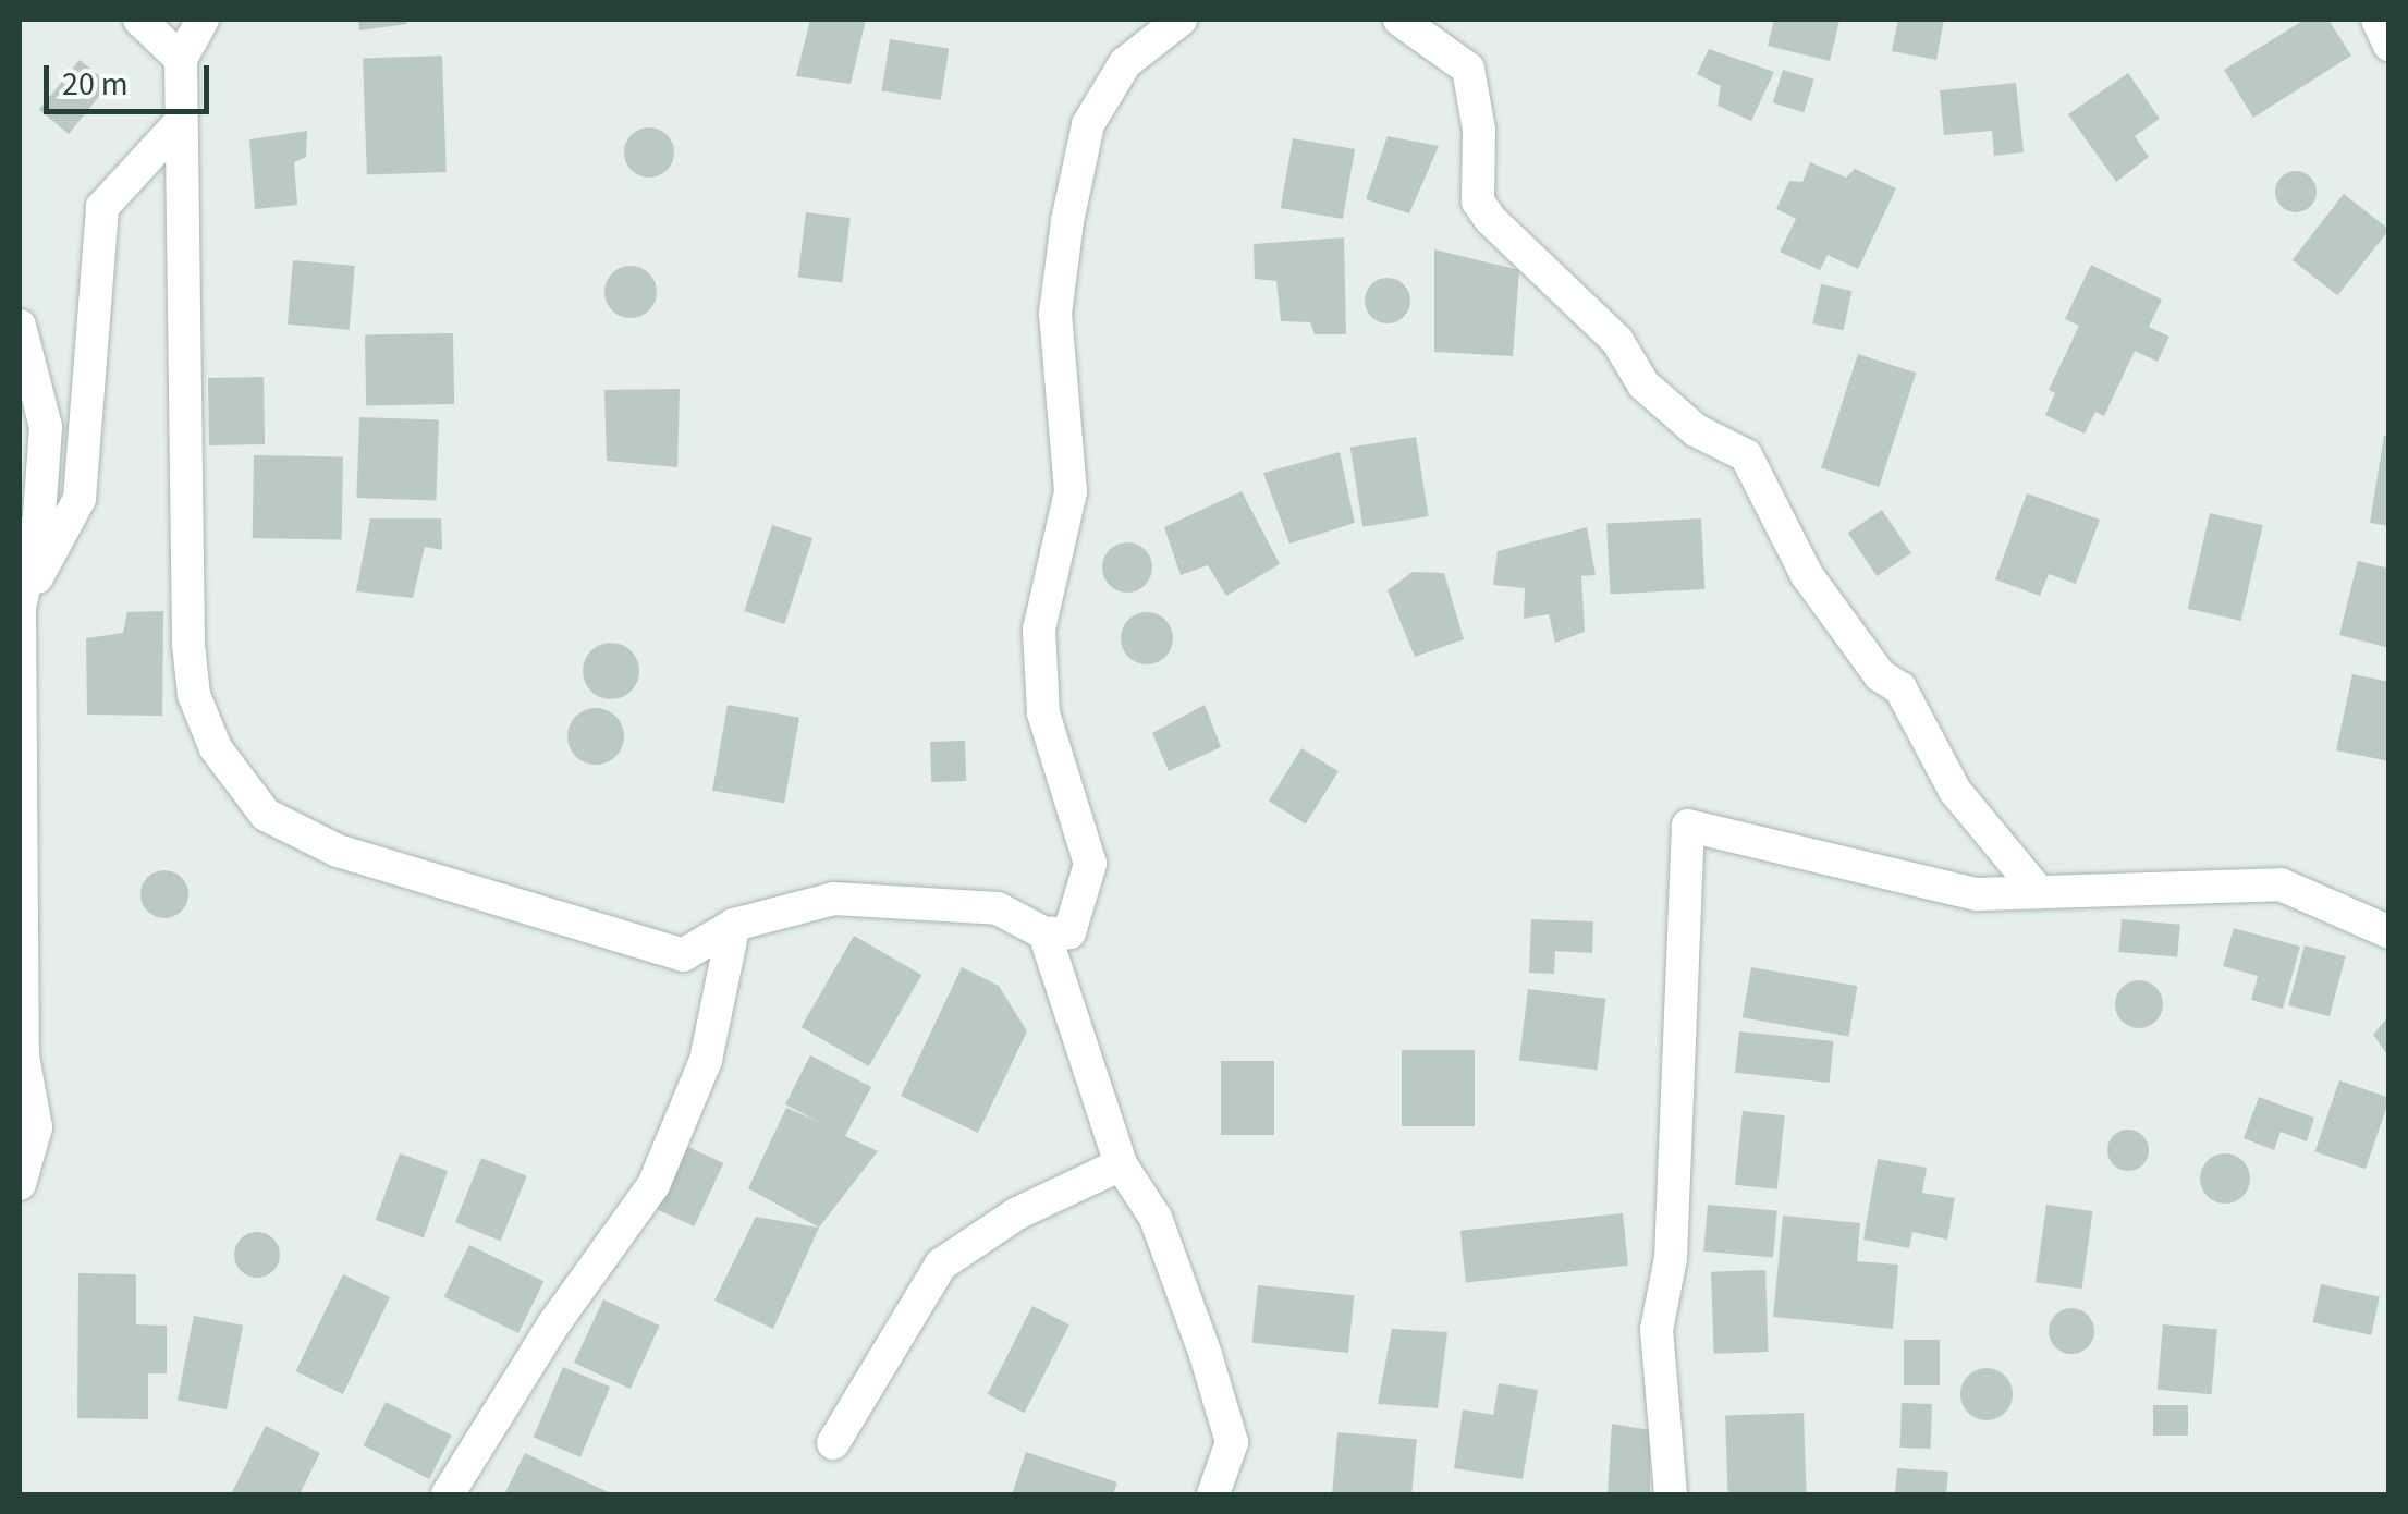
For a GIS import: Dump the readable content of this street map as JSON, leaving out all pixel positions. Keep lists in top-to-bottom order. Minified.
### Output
{"scale_bar":"20 m"}
